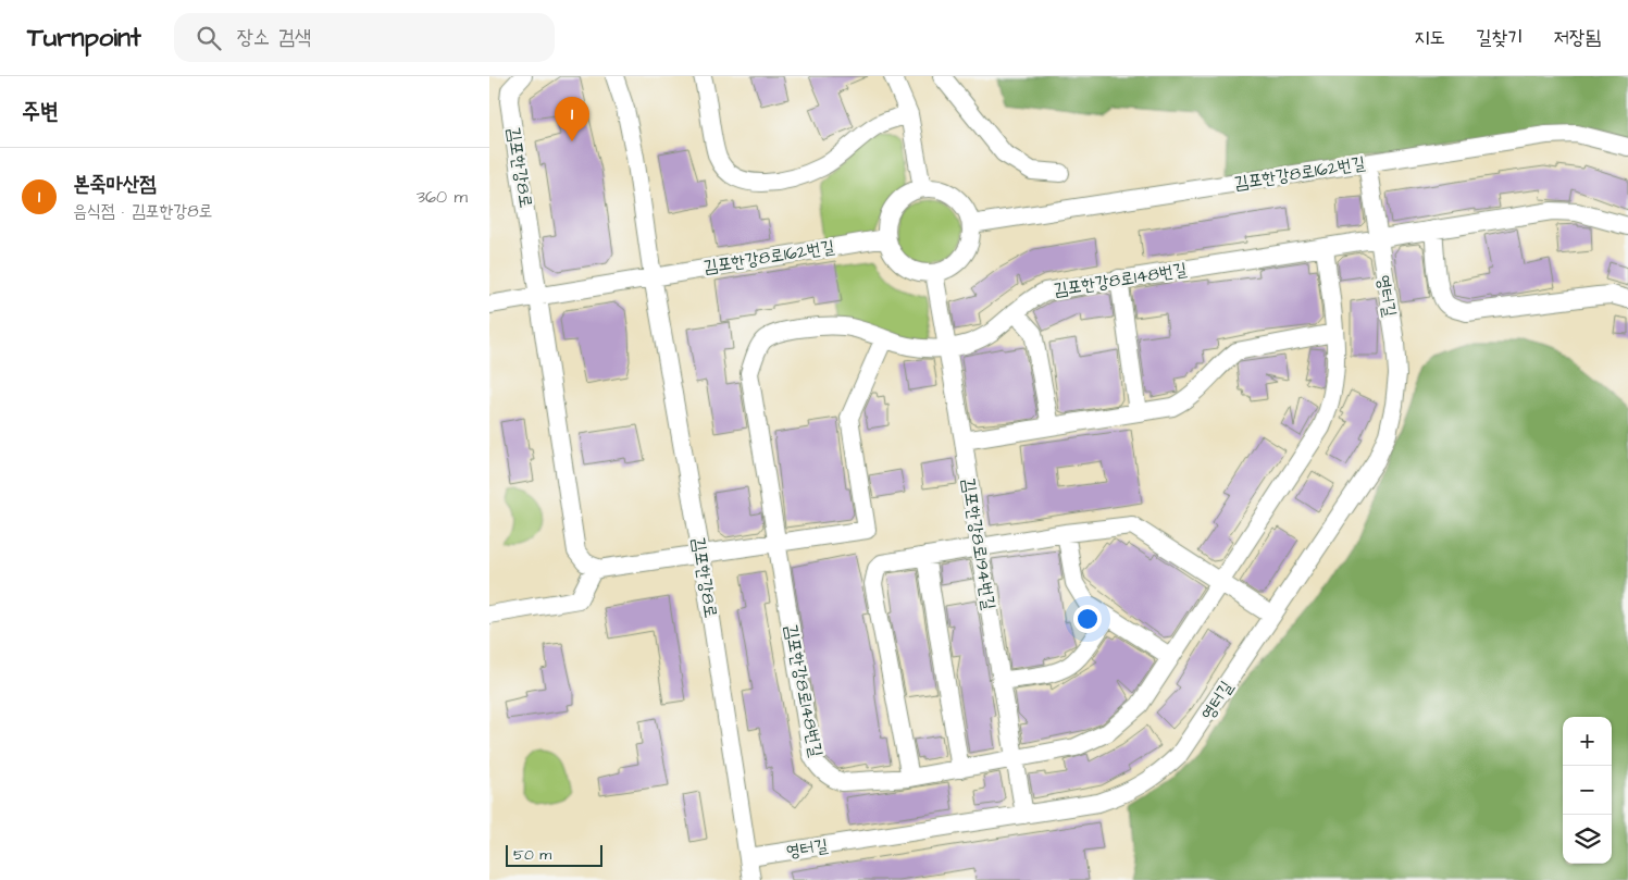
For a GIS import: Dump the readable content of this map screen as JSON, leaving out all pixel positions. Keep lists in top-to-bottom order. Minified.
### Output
{"streets":{"street":["김포한강8로","김포한강8로162번길","김포한강8로148번길","영터길","김포한강8로194번길"]},"crossings":[["김포한강8로","김포한강8로162번길"],["김포한강8로","영터길"],["김포한강8로162번길","영터길"],["김포한강8로162번길","김포한강8로194번길"],["김포한강8로148번길","영터길"],["김포한강8로148번길","김포한강8로194번길"],["영터길","김포한강8로194번길"]],"scale_bar":"50 m","page":{"header":"Turnpoint","search":"장소 검색","nav":["지도","길찾기","저장됨"],"heading":"주변","pins":"1","list":[{"mark":"1","name":"본죽마산점","note":"음식점 · 김포한강8로","value":"360 m"}],"map_buttons":["+","−"],"scale":"50 m"}}
